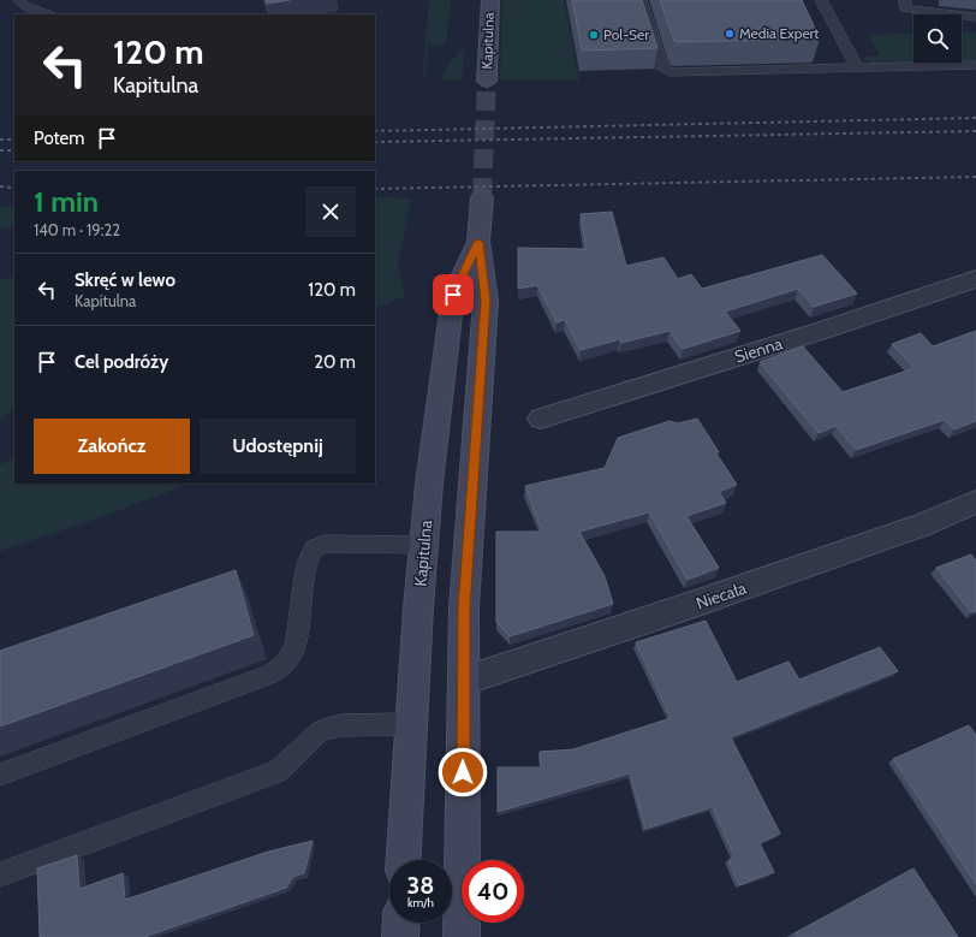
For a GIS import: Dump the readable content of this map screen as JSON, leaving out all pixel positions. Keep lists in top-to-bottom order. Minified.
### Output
{"streets":{"street":["Kapitulna","Sienna","Niecała"]},"crossings":[["Kapitulna","Niecała"]],"places":["Media Expert","Pol-Ser"],"page":{"turn":["120 m","Kapitulna"],"then":"Potem","heading":["1 min","140 m · 19:22"],"list":[{"name":"Skręć w lewo","note":"Kapitulna","value":"120 m"},{"name":"Cel podróży","value":"20 m"}],"buttons":["Zakończ","Udostępnij"],"speed":"38 km/h","limit":"40"}}
